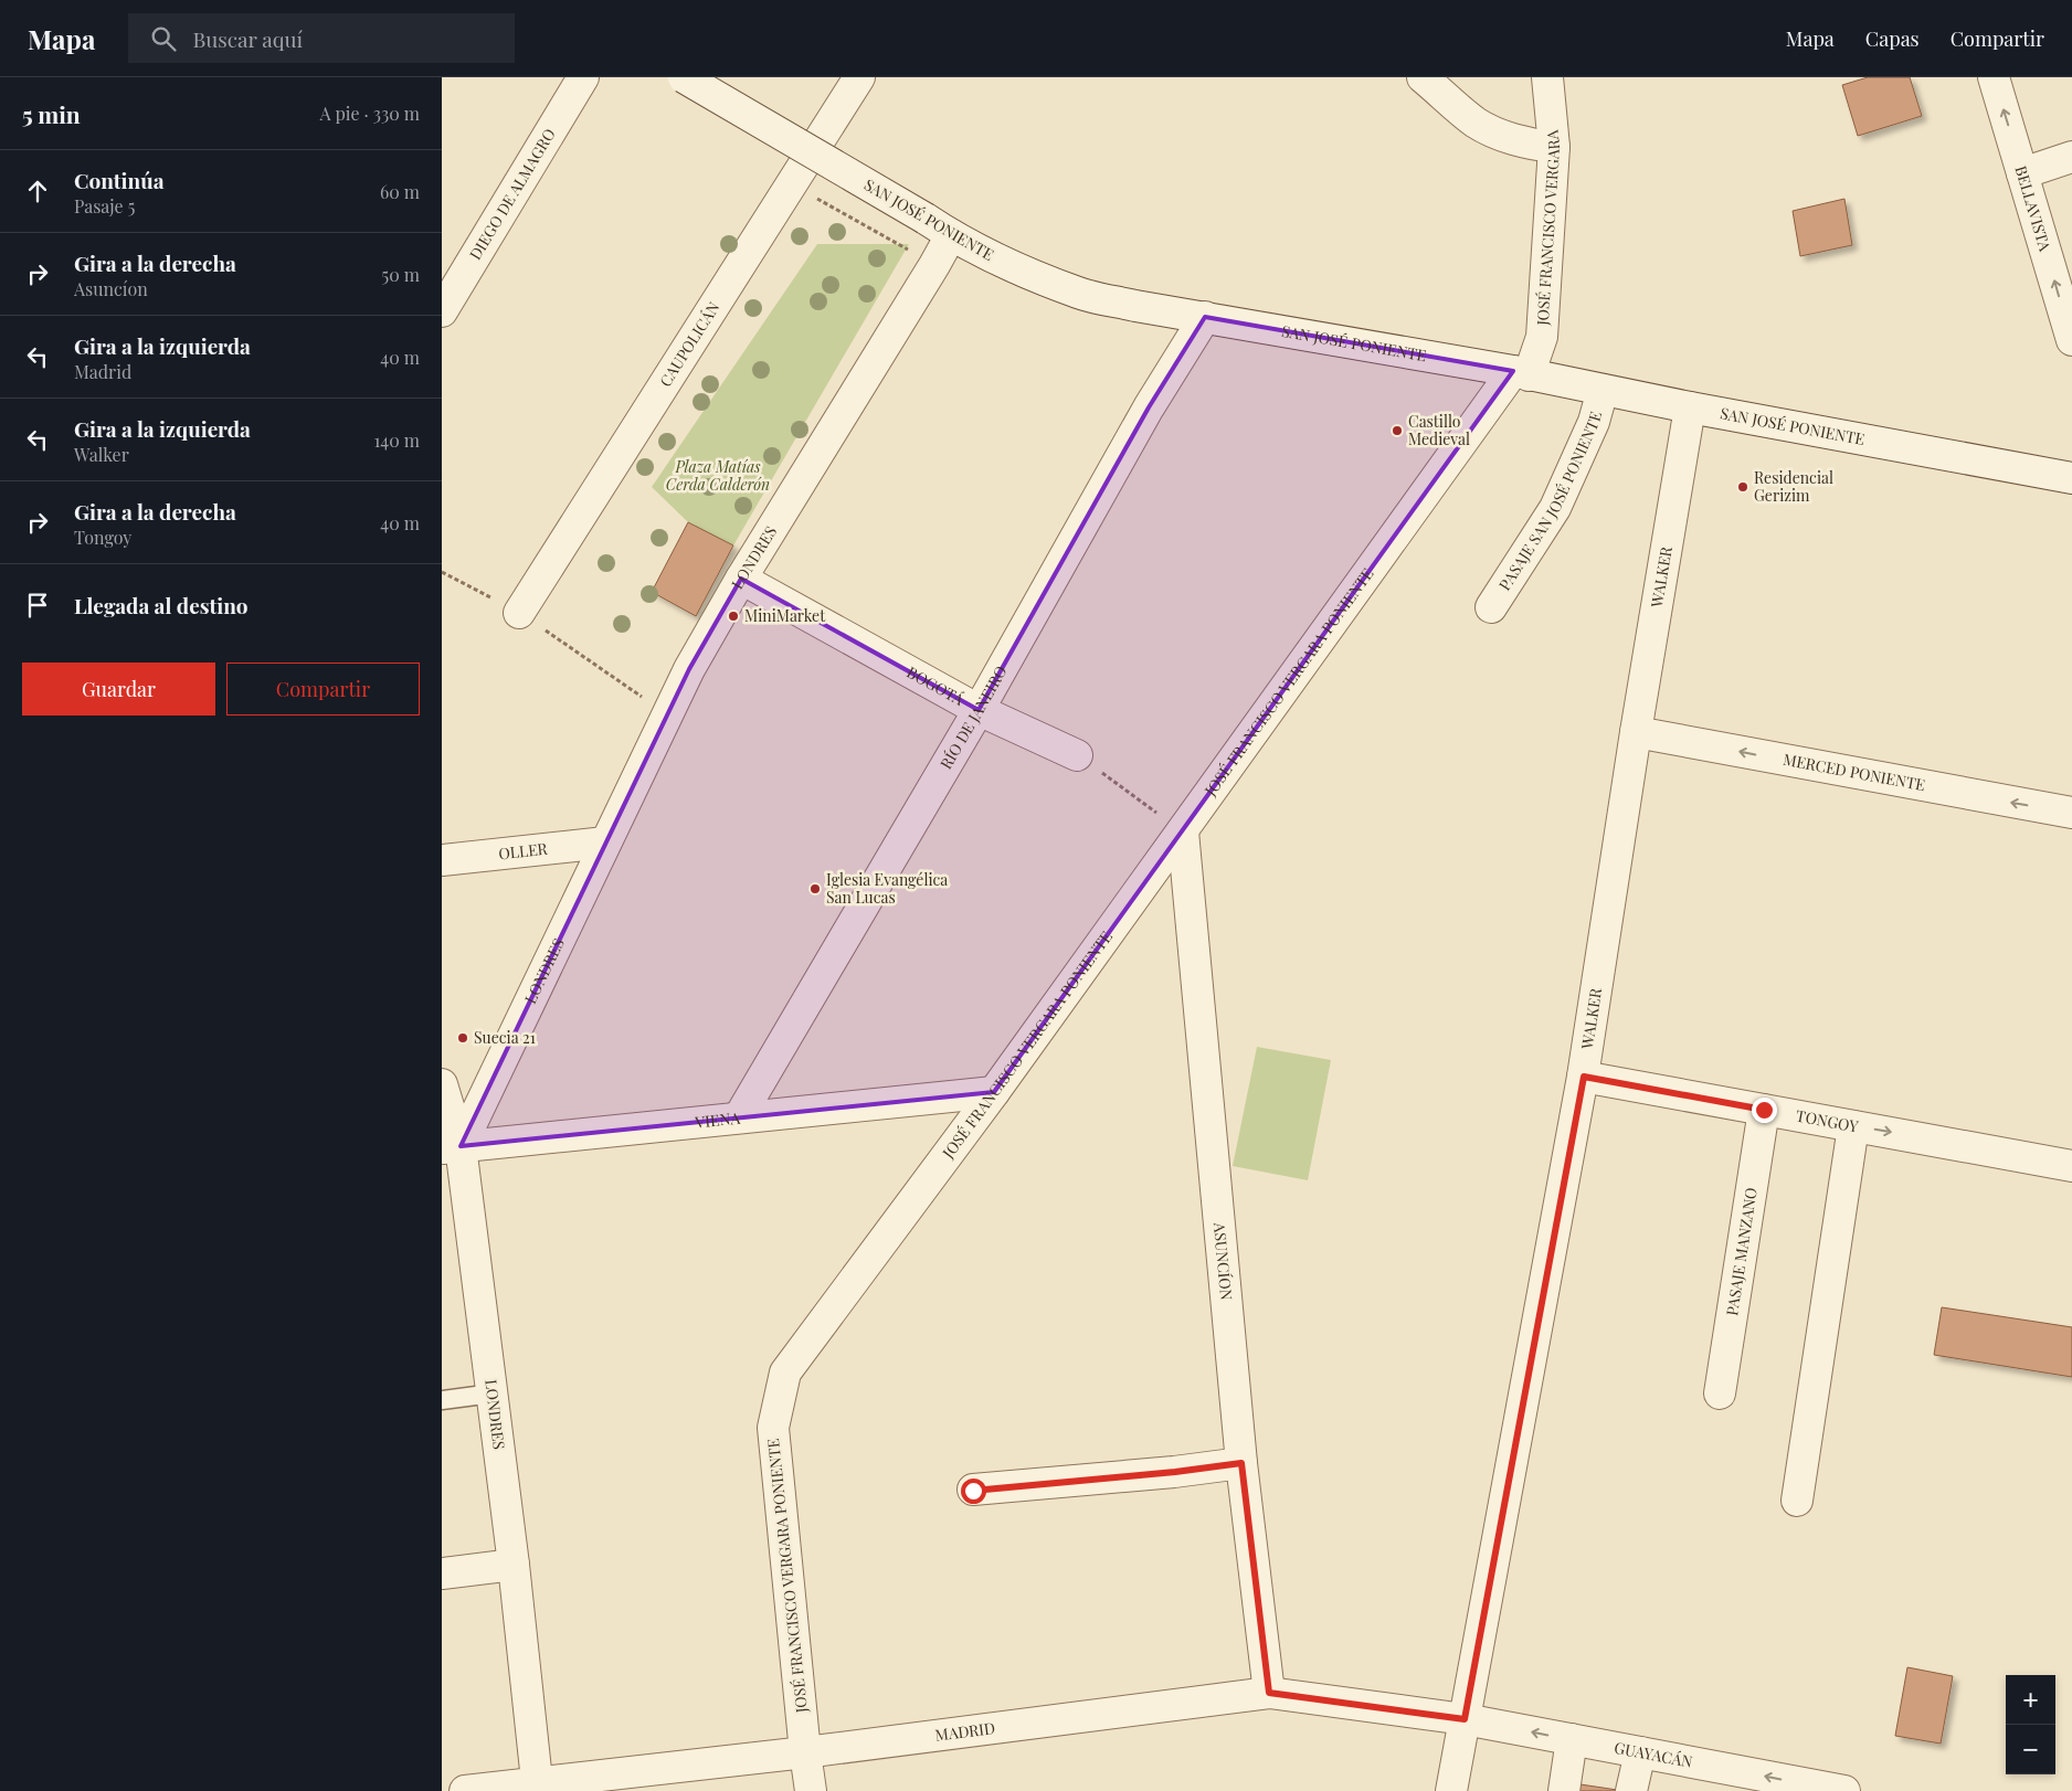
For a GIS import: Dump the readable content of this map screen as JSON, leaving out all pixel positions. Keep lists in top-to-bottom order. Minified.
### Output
{"streets":{"street":["DIEGO DE ALMAGRO","BELLAVISTA","SAN JOSÉ PONIENTE","JOSÉ FRANCISCO VERGARA","CAUPOLICÁN","PASAJE SAN JOSÉ PONIENTE","LONDRES","WALKER","JOSÉ FRANCISCO VERGARA PONIENTE","BOGOTÁ","RÍO DE JANEIRO","MERCED PONIENTE","OLLER","VIENA","TONGOY","PASAJE MANZANO","ASUNCÍON","MADRID","GUAYACÁN"]},"crossings":[["SAN JOSÉ PONIENTE","JOSÉ FRANCISCO VERGARA"],["SAN JOSÉ PONIENTE","PASAJE SAN JOSÉ PONIENTE"],["SAN JOSÉ PONIENTE","LONDRES"],["SAN JOSÉ PONIENTE","WALKER"],["SAN JOSÉ PONIENTE","JOSÉ FRANCISCO VERGARA PONIENTE"],["SAN JOSÉ PONIENTE","RÍO DE JANEIRO"],["JOSÉ FRANCISCO VERGARA","JOSÉ FRANCISCO VERGARA PONIENTE"],["LONDRES","BOGOTÁ"],["LONDRES","OLLER"],["LONDRES","VIENA"],["LONDRES","MADRID"],["WALKER","MERCED PONIENTE"],["WALKER","TONGOY"],["WALKER","MADRID"],["WALKER","GUAYACÁN"],["JOSÉ FRANCISCO VERGARA PONIENTE","VIENA"],["JOSÉ FRANCISCO VERGARA PONIENTE","ASUNCÍON"],["JOSÉ FRANCISCO VERGARA PONIENTE","MADRID"],["BOGOTÁ","RÍO DE JANEIRO"],["RÍO DE JANEIRO","VIENA"],["TONGOY","PASAJE MANZANO"],["ASUNCÍON","MADRID"],["MADRID","GUAYACÁN"]],"one_way":["BELLAVISTA","MERCED PONIENTE","TONGOY","GUAYACÁN"],"parks":["Plaza Matías Cerda Calderón"],"places":["Castillo Medieval","Residencial Gerizim","MiniMarket","Iglesia Evangélica San Lucas","Suecia 21"],"page":{"header":"Mapa","search":"Buscar aquí","nav":["Mapa","Capas","Compartir"],"heading":["5 min","A pie · 330 m"],"list":[["Continúa","Pasaje 5","60 m"],["Gira a la derecha","Asuncíon","50 m"],["Gira a la izquierda","Madrid","40 m"],["Gira a la izquierda","Walker","140 m"],["Gira a la derecha","Tongoy","40 m"],"Llegada al destino"],"buttons":["Guardar","Compartir"],"map_buttons":["+","−"]}}
